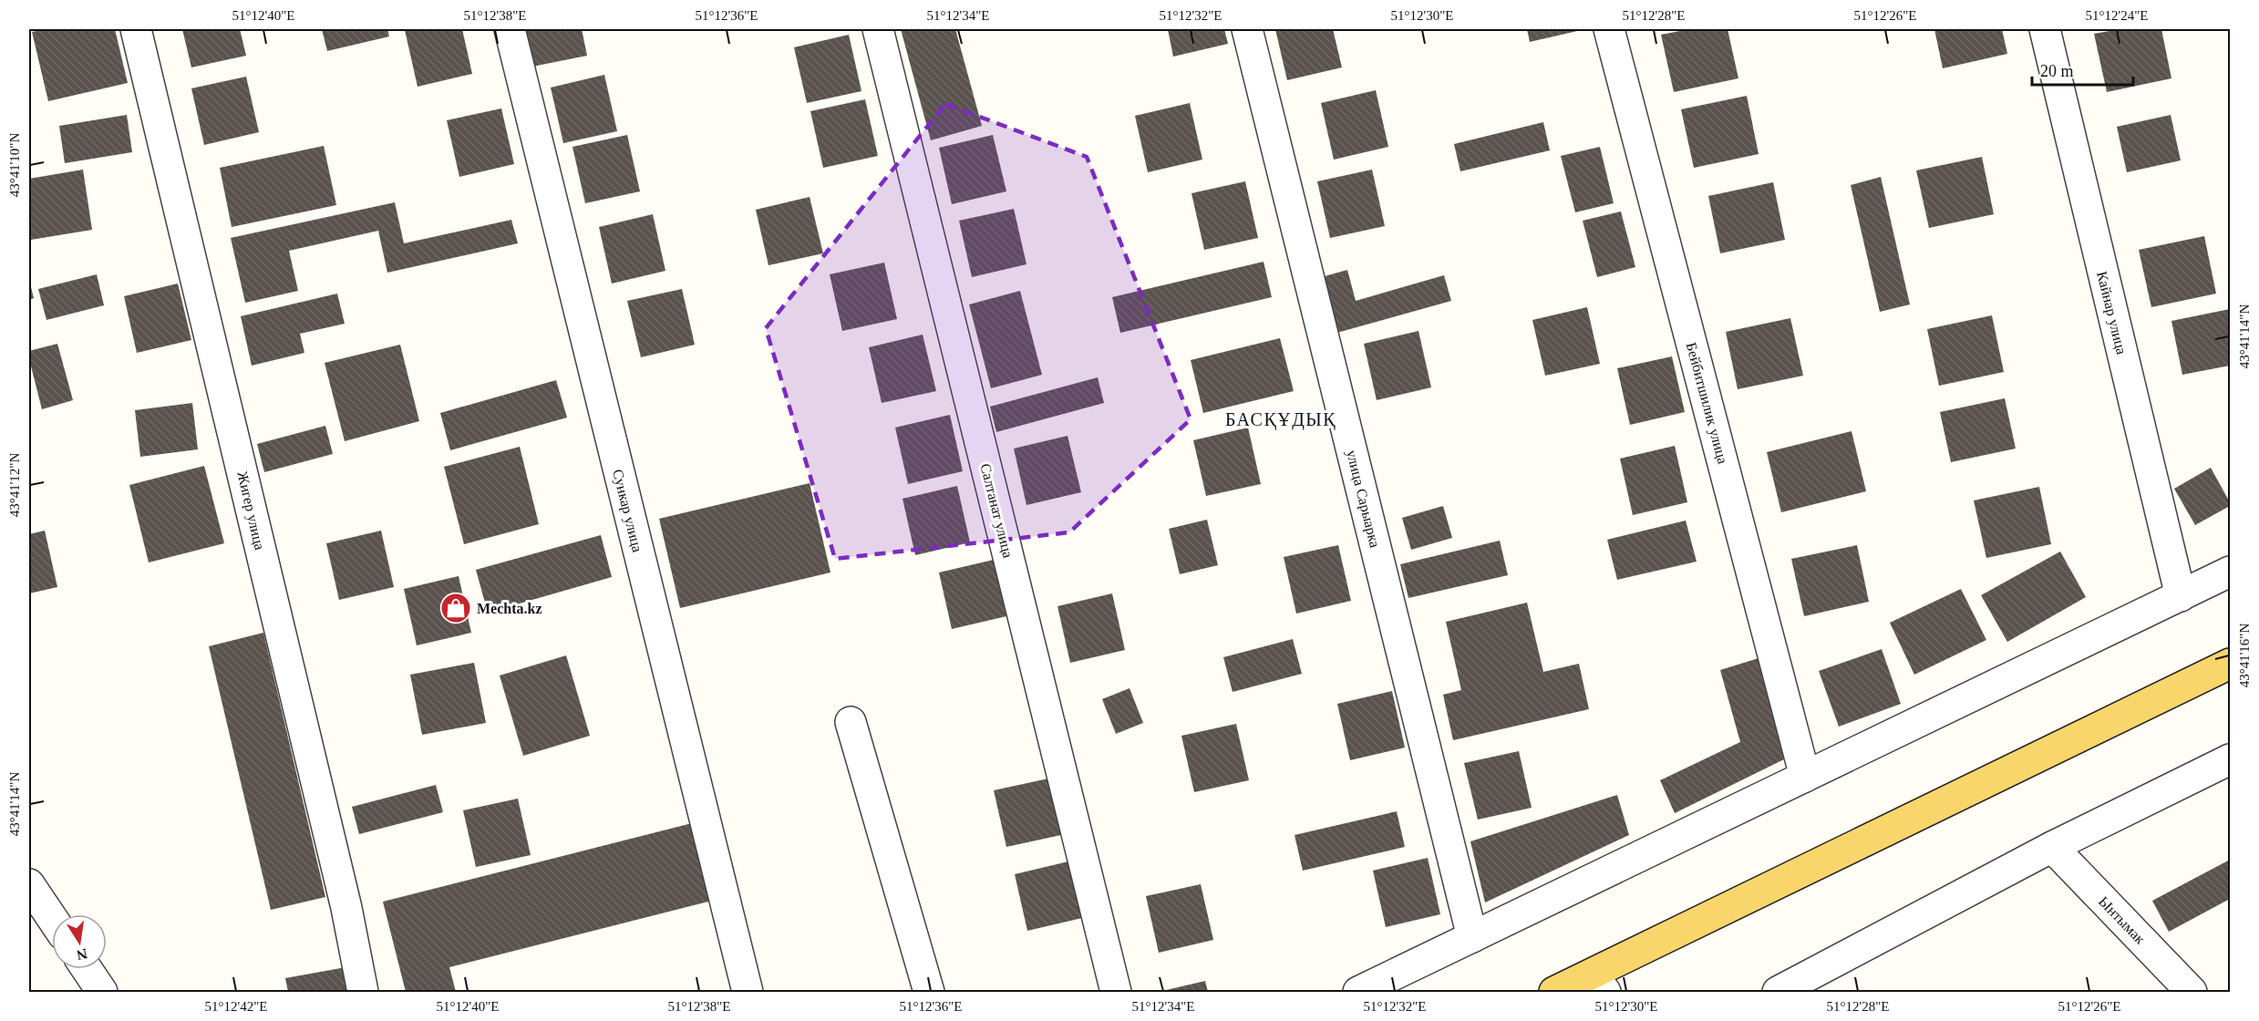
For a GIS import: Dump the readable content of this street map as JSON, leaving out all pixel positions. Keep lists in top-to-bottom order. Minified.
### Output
{"streets":{"street":["Кайнар улица","Бейбитшилик улица","улица Сарыарка","Жигер улица","Сункар улица","Салтанат улица","Ынтымак"]},"districts":["БАСҚҰДЫҚ"],"places":{"shop":["Mechta.kz"]},"scale_bar":"20 m","north":"bottom","coordinates":["51°12'40\"E","51°12'38\"E","51°12'36\"E","51°12'34\"E","51°12'32\"E","51°12'30\"E","51°12'28\"E","51°12'26\"E","51°12'24\"E","43°41'10\"N","43°41'14\"N","43°41'12\"N","43°41'16\"N","51°12'42\"E"]}
